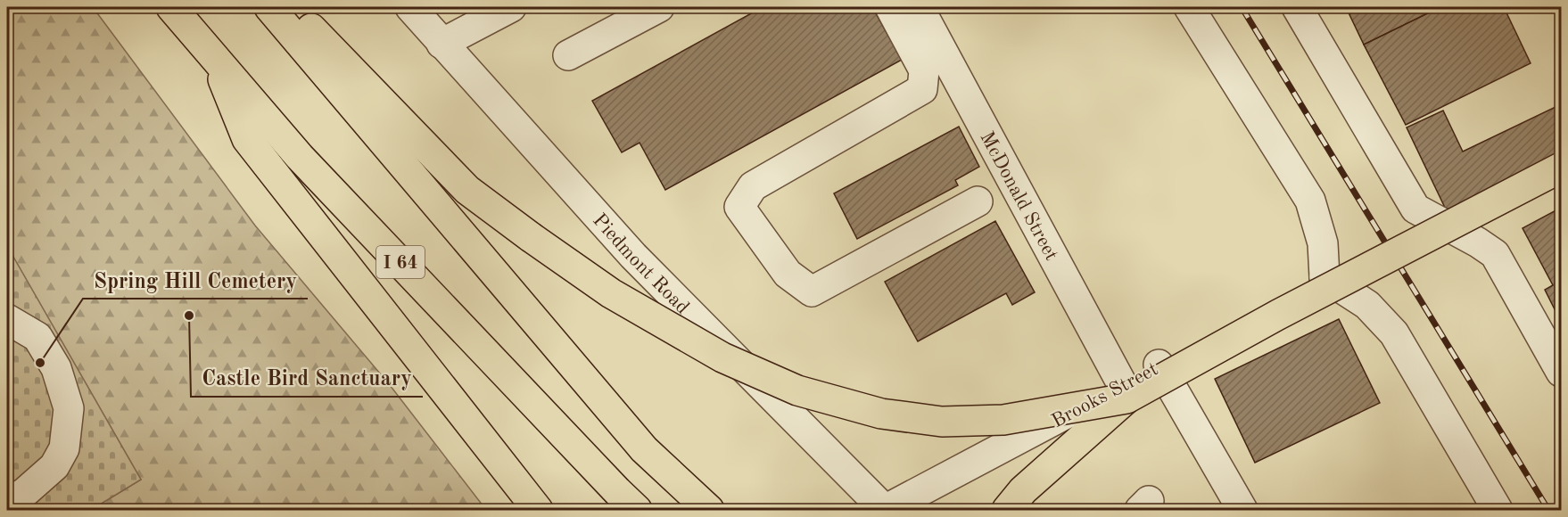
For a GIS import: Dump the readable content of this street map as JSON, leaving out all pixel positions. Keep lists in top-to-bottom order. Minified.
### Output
{"streets":{"highway":["I 64"],"street":["McDonald Street","Piedmont Road","Brooks Street"]},"crossings":[["McDonald Street","Brooks Street"],["Piedmont Road","Brooks Street"]],"places":["Castle Bird Sanctuary","Spring Hill Cemetery"]}
